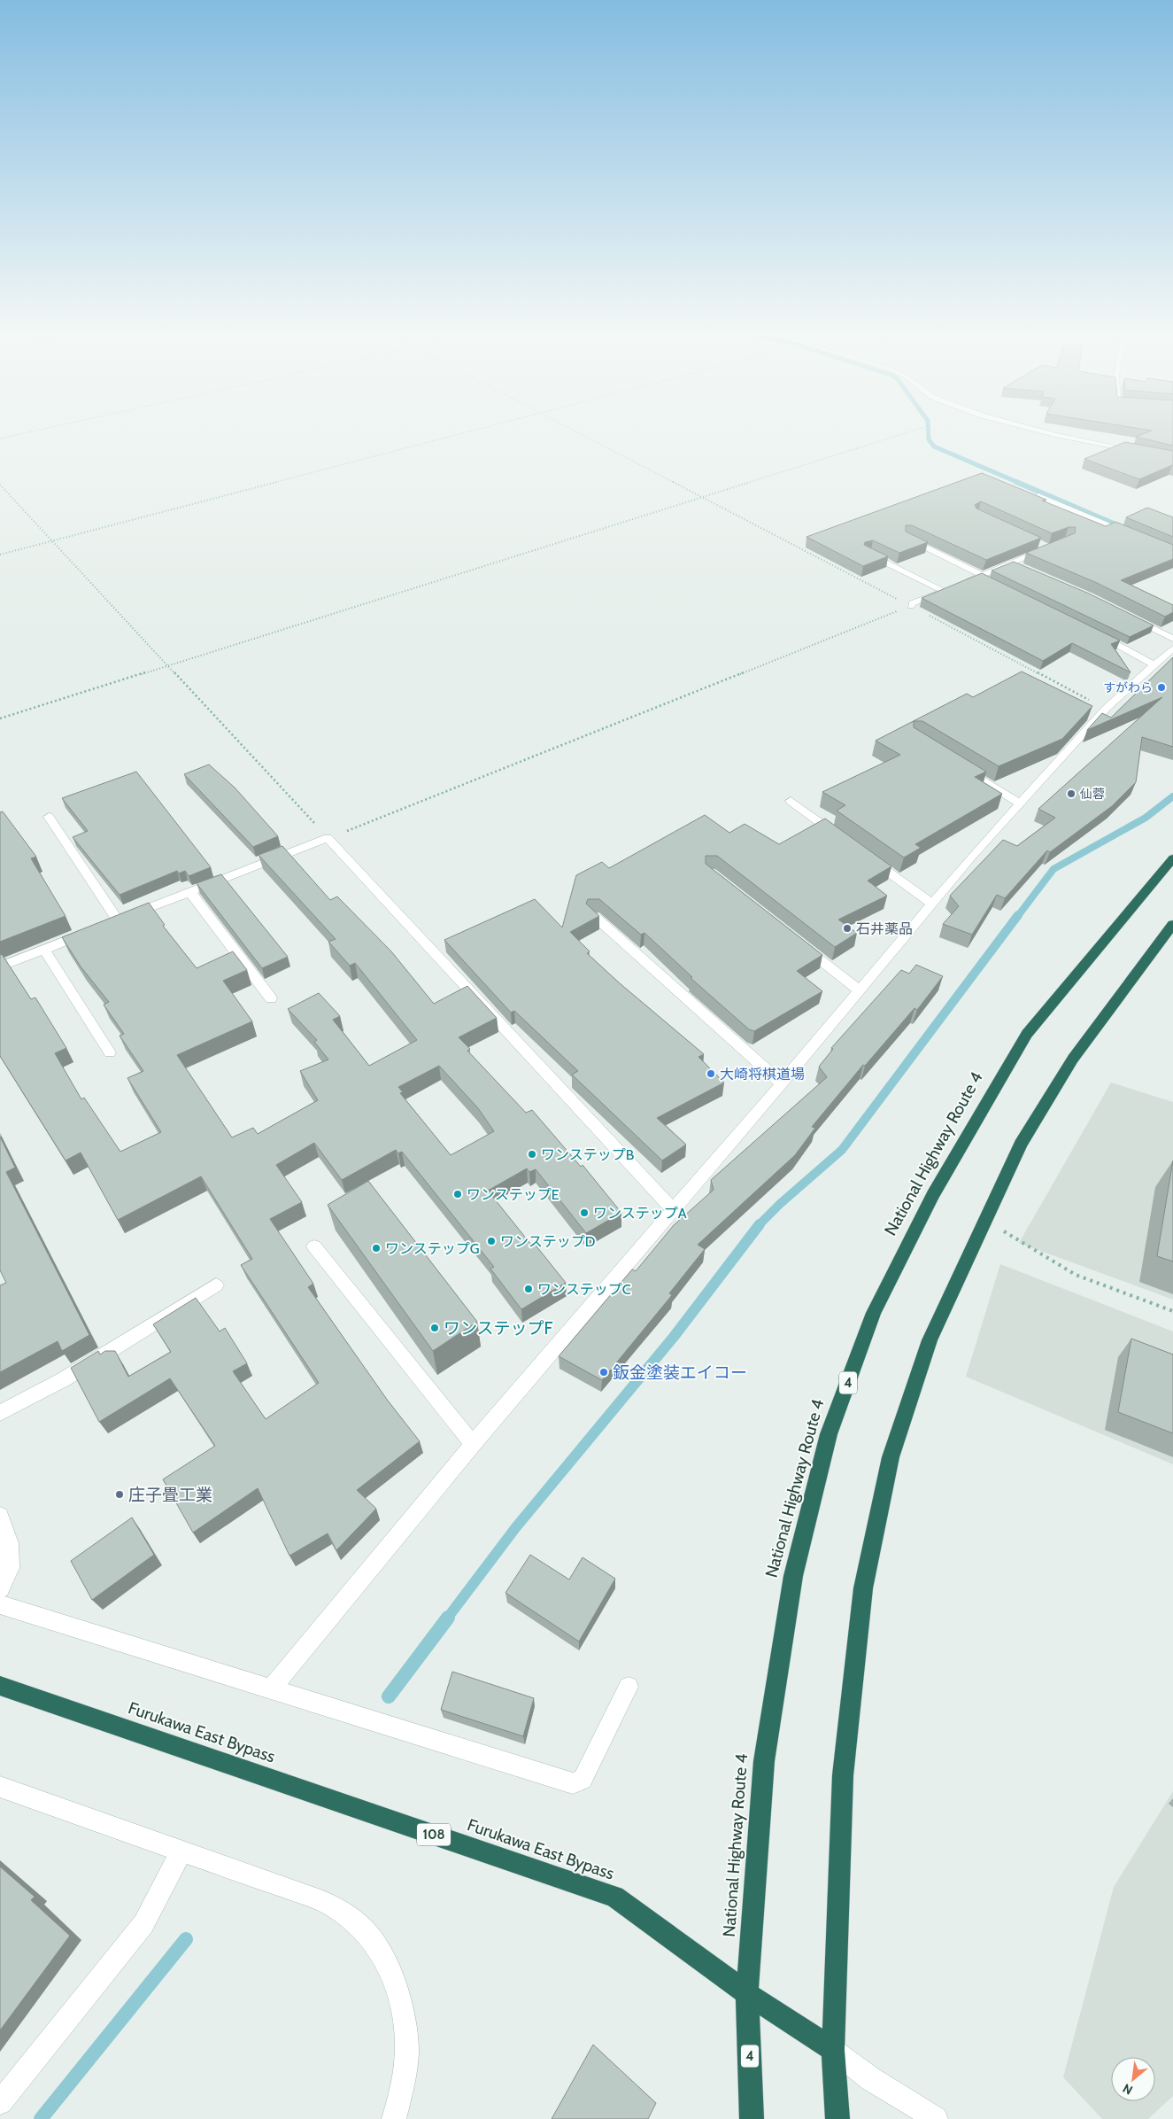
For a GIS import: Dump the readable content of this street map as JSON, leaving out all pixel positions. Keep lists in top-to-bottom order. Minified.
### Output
{"streets":{"highway":["National Highway Route 4","4","Furukawa East Bypass","108"]},"crossings":[["National Highway Route 4","Furukawa East Bypass"]],"places":["すがわら","仙蓉","石井薬品","大崎将棋道場","ワンステップB","ワンステップE","ワンステップA","ワンステップD","ワンステップG","ワンステップC","ワンステップF","鈑金塗装エイコー","庄子畳工業"],"north":"bottom left"}
